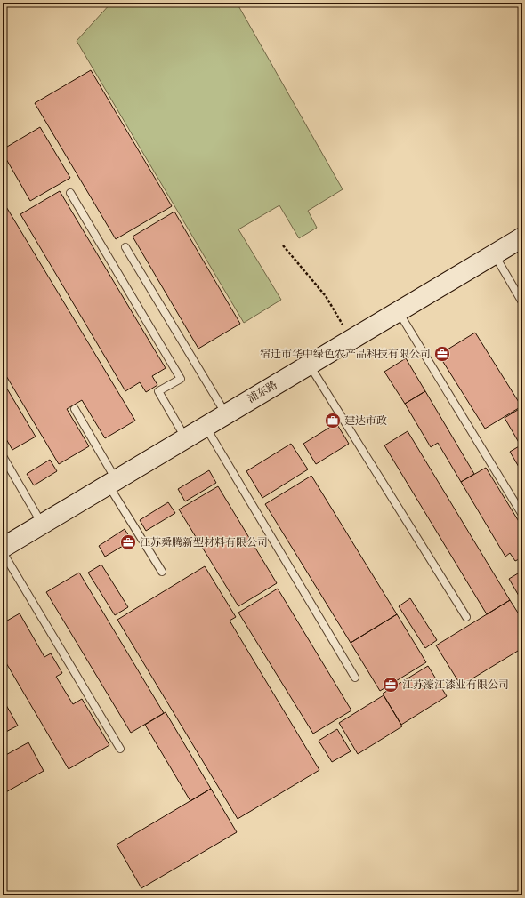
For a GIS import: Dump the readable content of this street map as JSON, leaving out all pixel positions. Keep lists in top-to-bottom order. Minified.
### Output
{"streets":{"street":["浦东路"]},"places":{"office":["宿迁市华中绿色农产品科技有限公司","建达市政","江苏舜腾新型材料有限公司","江苏濠江漆业有限公司"]}}
